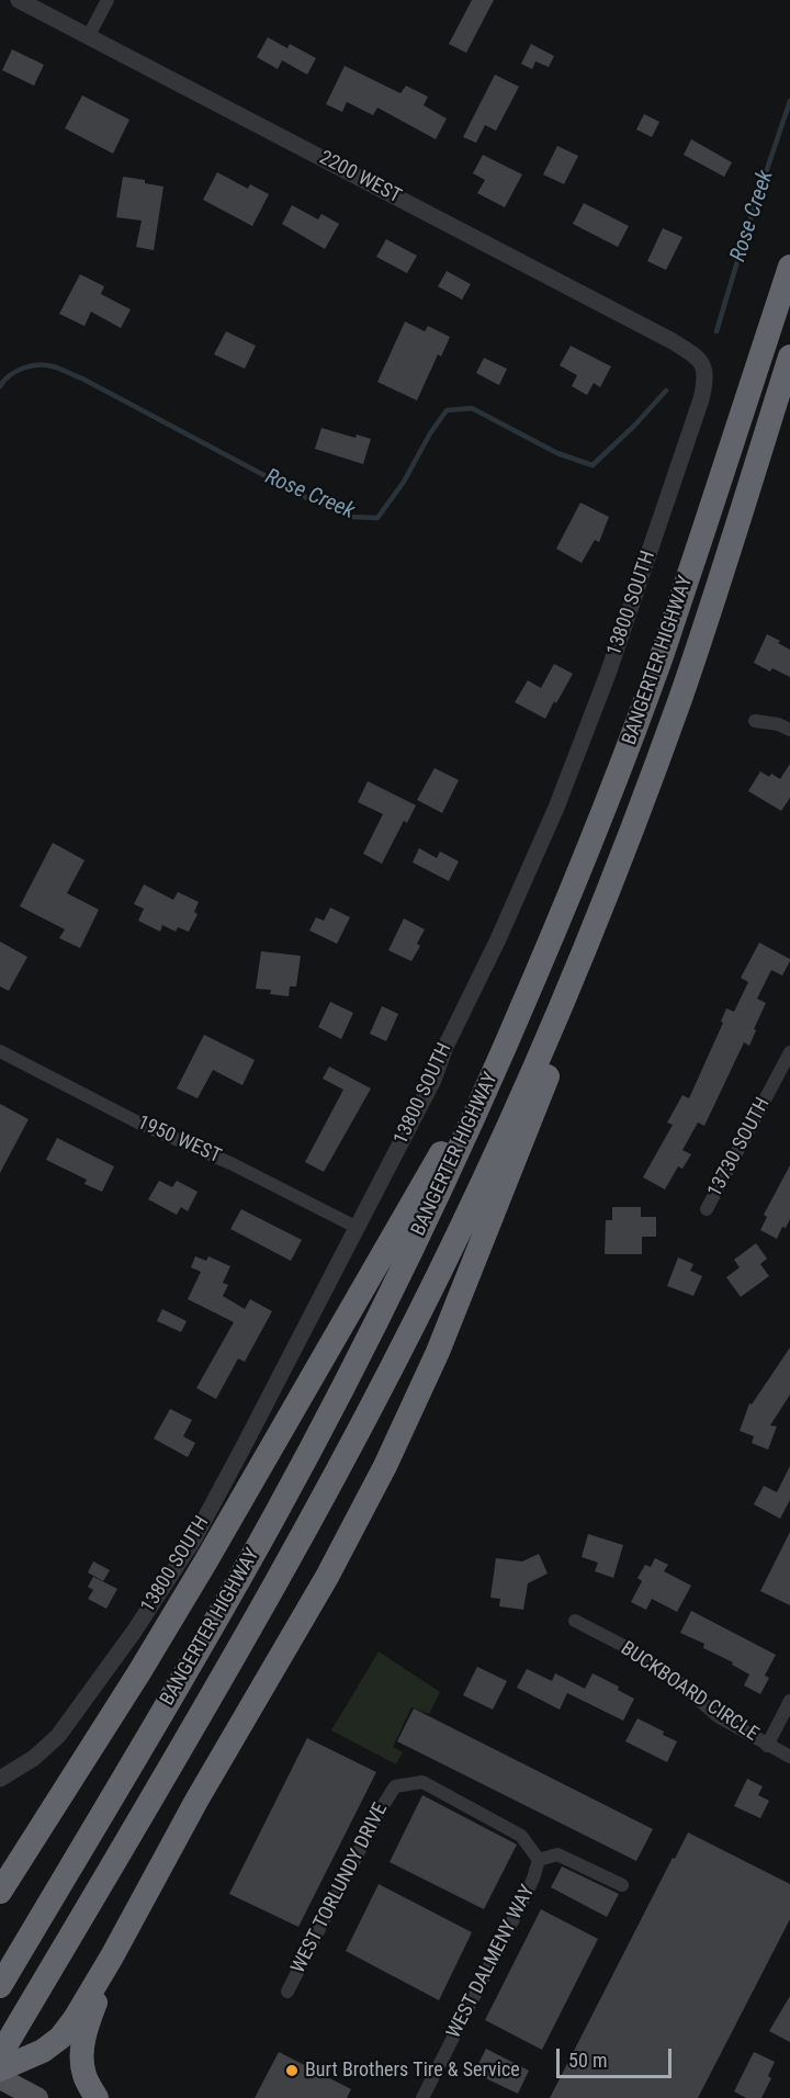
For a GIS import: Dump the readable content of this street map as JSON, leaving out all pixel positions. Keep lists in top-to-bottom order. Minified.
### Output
{"streets":{"highway":["BANGERTER HIGHWAY"],"street":["2200 WEST","13800 SOUTH","1950 WEST","13730 SOUTH","BUCKBOARD CIRCLE","WEST TORLUNDY DRIVE","WEST DALMENY WAY"]},"crossings":[["2200 WEST","13800 SOUTH"],["13800 SOUTH","1950 WEST"],["WEST TORLUNDY DRIVE","WEST DALMENY WAY"]],"water":["Rose Creek"],"places":["Burt Brothers Tire & Service"],"scale_bar":"50 m"}
